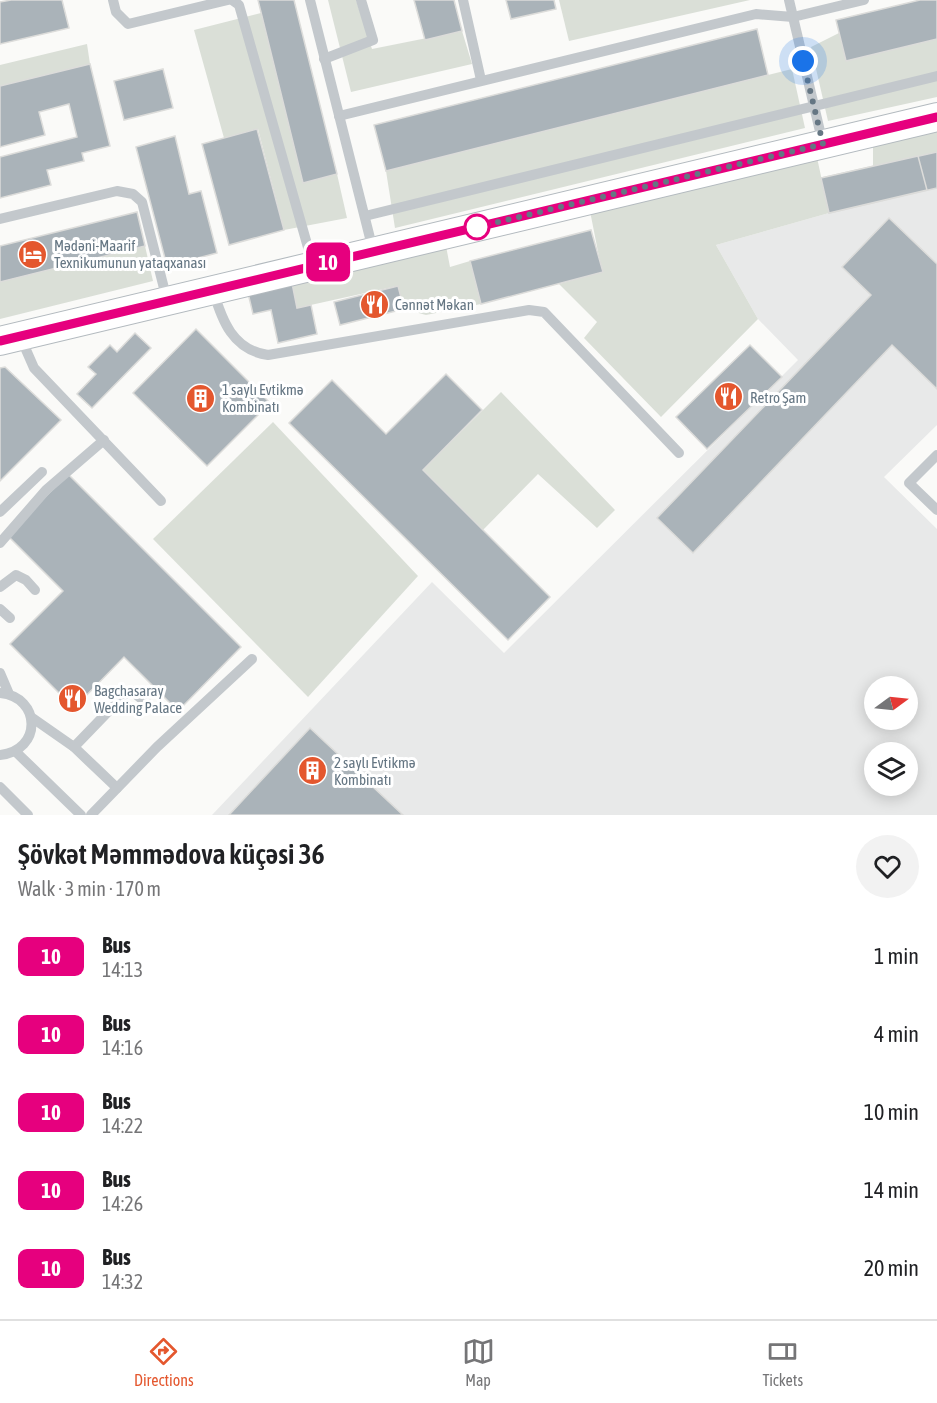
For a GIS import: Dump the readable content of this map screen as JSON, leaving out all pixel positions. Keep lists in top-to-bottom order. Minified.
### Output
{"places":{"hotel":["Mədəni-Maarif Texnikumunun yataqxanası"],"restaurant":["Cənnət Məkan","Retro Şam","Bagchasaray Wedding Palace"],"building":["1 saylı Evtikmə Kombinatı","2 saylı Evtikmə Kombinatı"]},"lines":["bus line 10"],"north":"right","page":{"on_map":"10","heading":["Şövkət Məmmədova küçəsi 36","Walk · 3 min · 170 m"],"list":[{"mark":"10","name":"Bus","note":"14:13","value":"1 min"},{"mark":"10","name":"Bus","note":"14:16","value":"4 min"},{"mark":"10","name":"Bus","note":"14:22","value":"10 min"},{"mark":"10","name":"Bus","note":"14:26","value":"14 min"},{"mark":"10","name":"Bus","note":"14:32","value":"20 min"}],"tabs":["Directions","Map","Tickets"]}}
